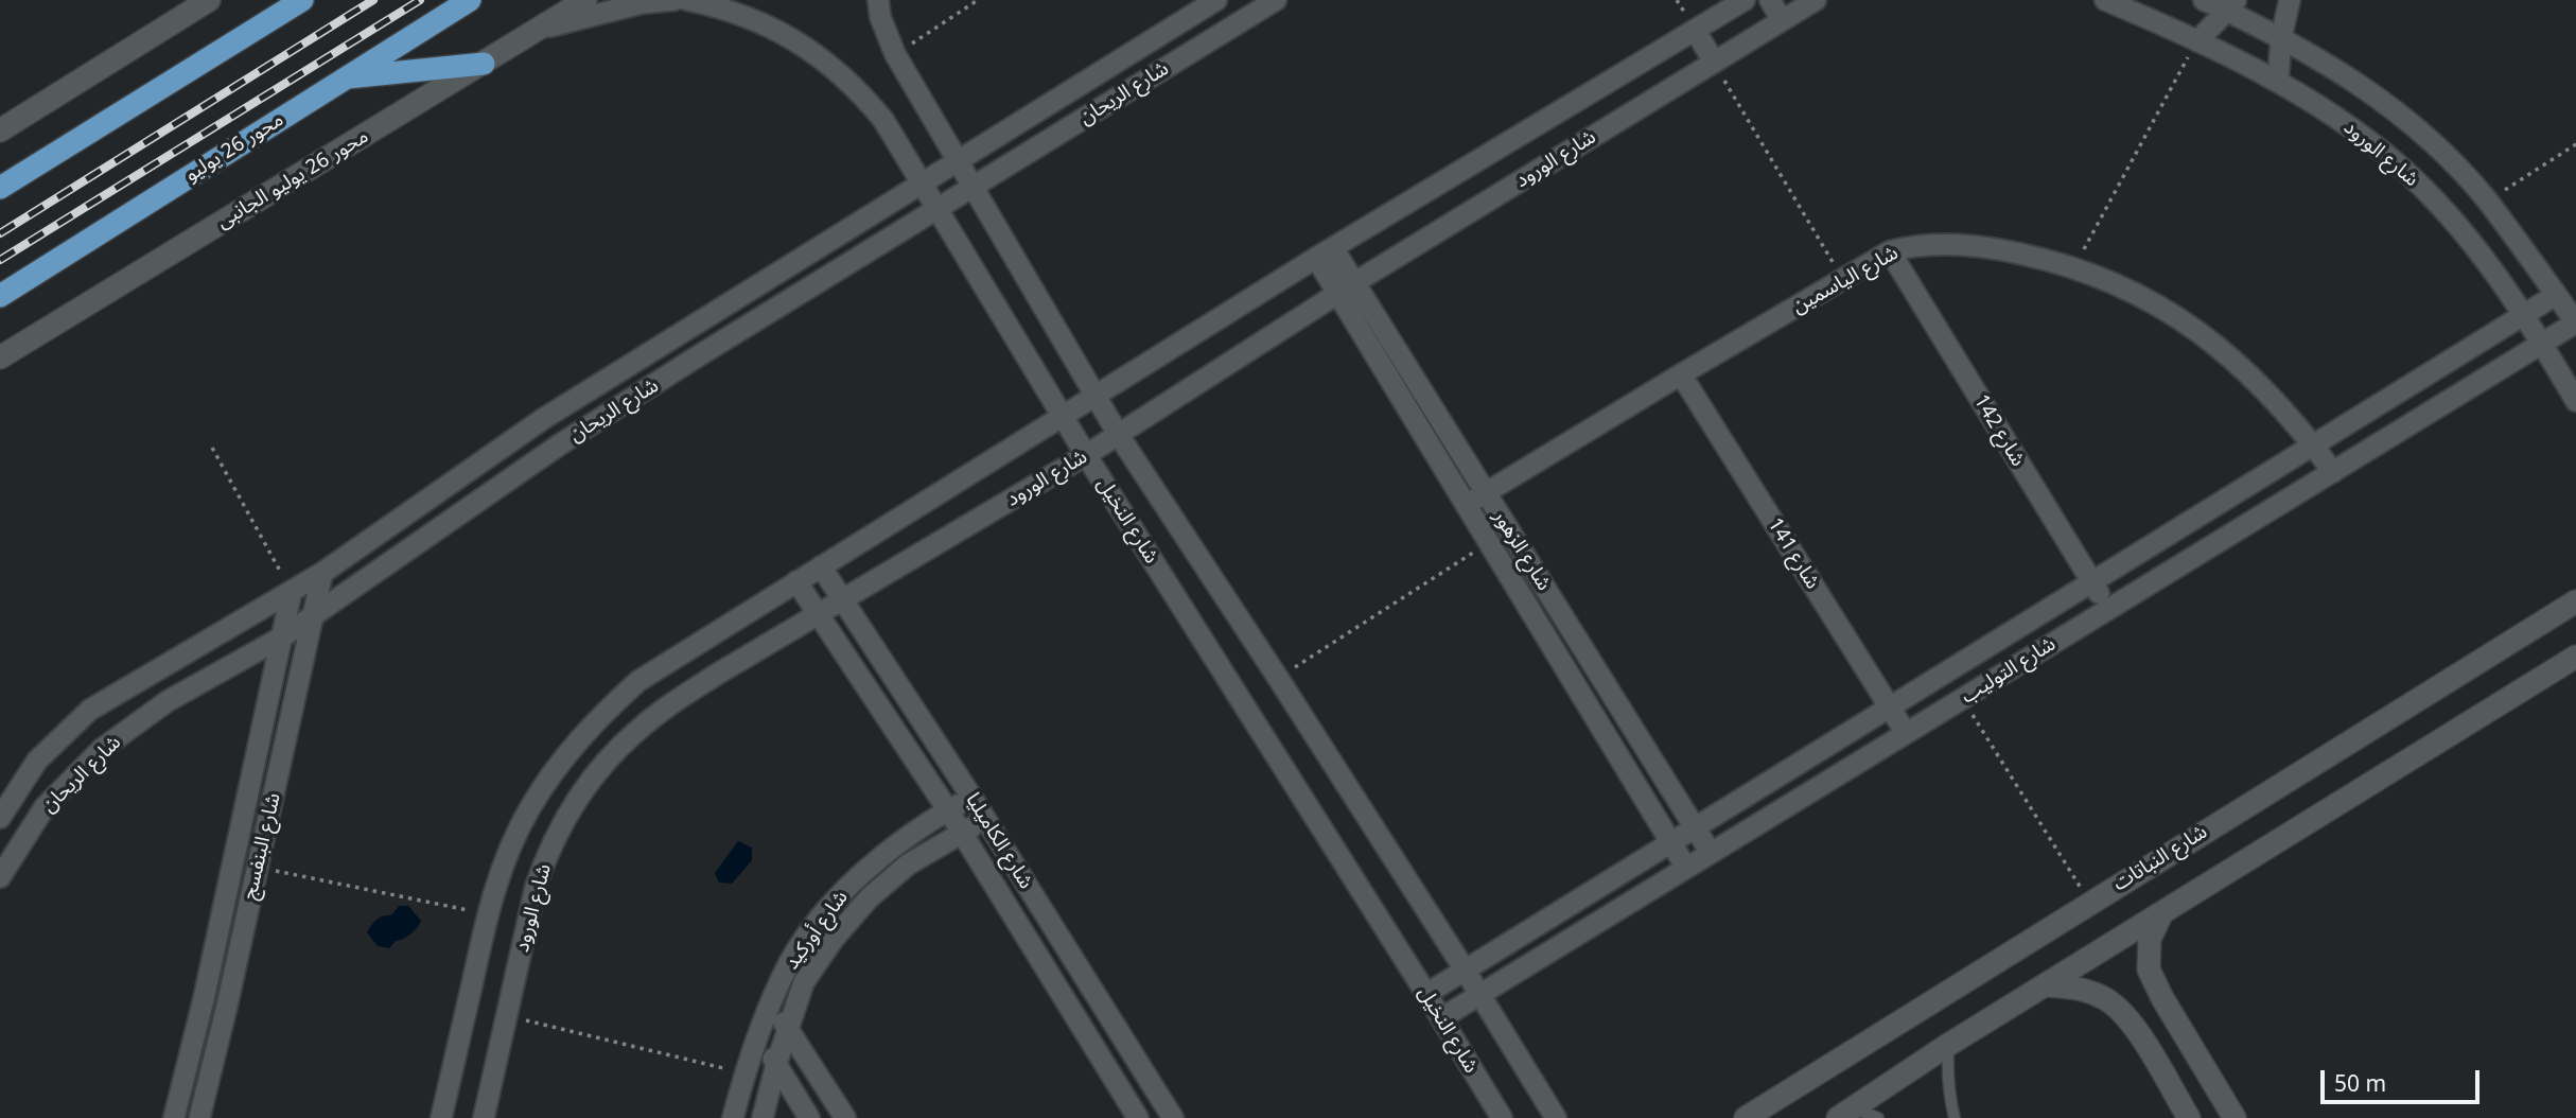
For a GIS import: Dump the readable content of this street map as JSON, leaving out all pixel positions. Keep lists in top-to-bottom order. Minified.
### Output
{"streets":{"highway":["محور 26 يوليو"],"street":["شارع الريحان","شارع الورود","محور 26 يوليو الجانبى","شارع الياسمين","شارع 142","شارع النخيل","شارع الزهور","شارع 141","شارع التوليب","شارع الكاميليا","شارع البنفسج","شارع النباتات","شارع أوركيد"]},"crossings":[["شارع الريحان","شارع النخيل"],["شارع الريحان","شارع البنفسج"],["شارع الورود","شارع النخيل"],["شارع الورود","شارع الزهور"],["شارع الورود","شارع التوليب"],["شارع الورود","شارع الكاميليا"],["شارع الياسمين","شارع 142"],["شارع الياسمين","شارع الزهور"],["شارع الياسمين","شارع 141"],["شارع الياسمين","شارع التوليب"],["شارع 142","شارع التوليب"],["شارع النخيل","شارع التوليب"],["شارع الزهور","شارع التوليب"],["شارع 141","شارع التوليب"],["شارع الكاميليا","شارع أوركيد"]],"scale_bar":"50 m"}
